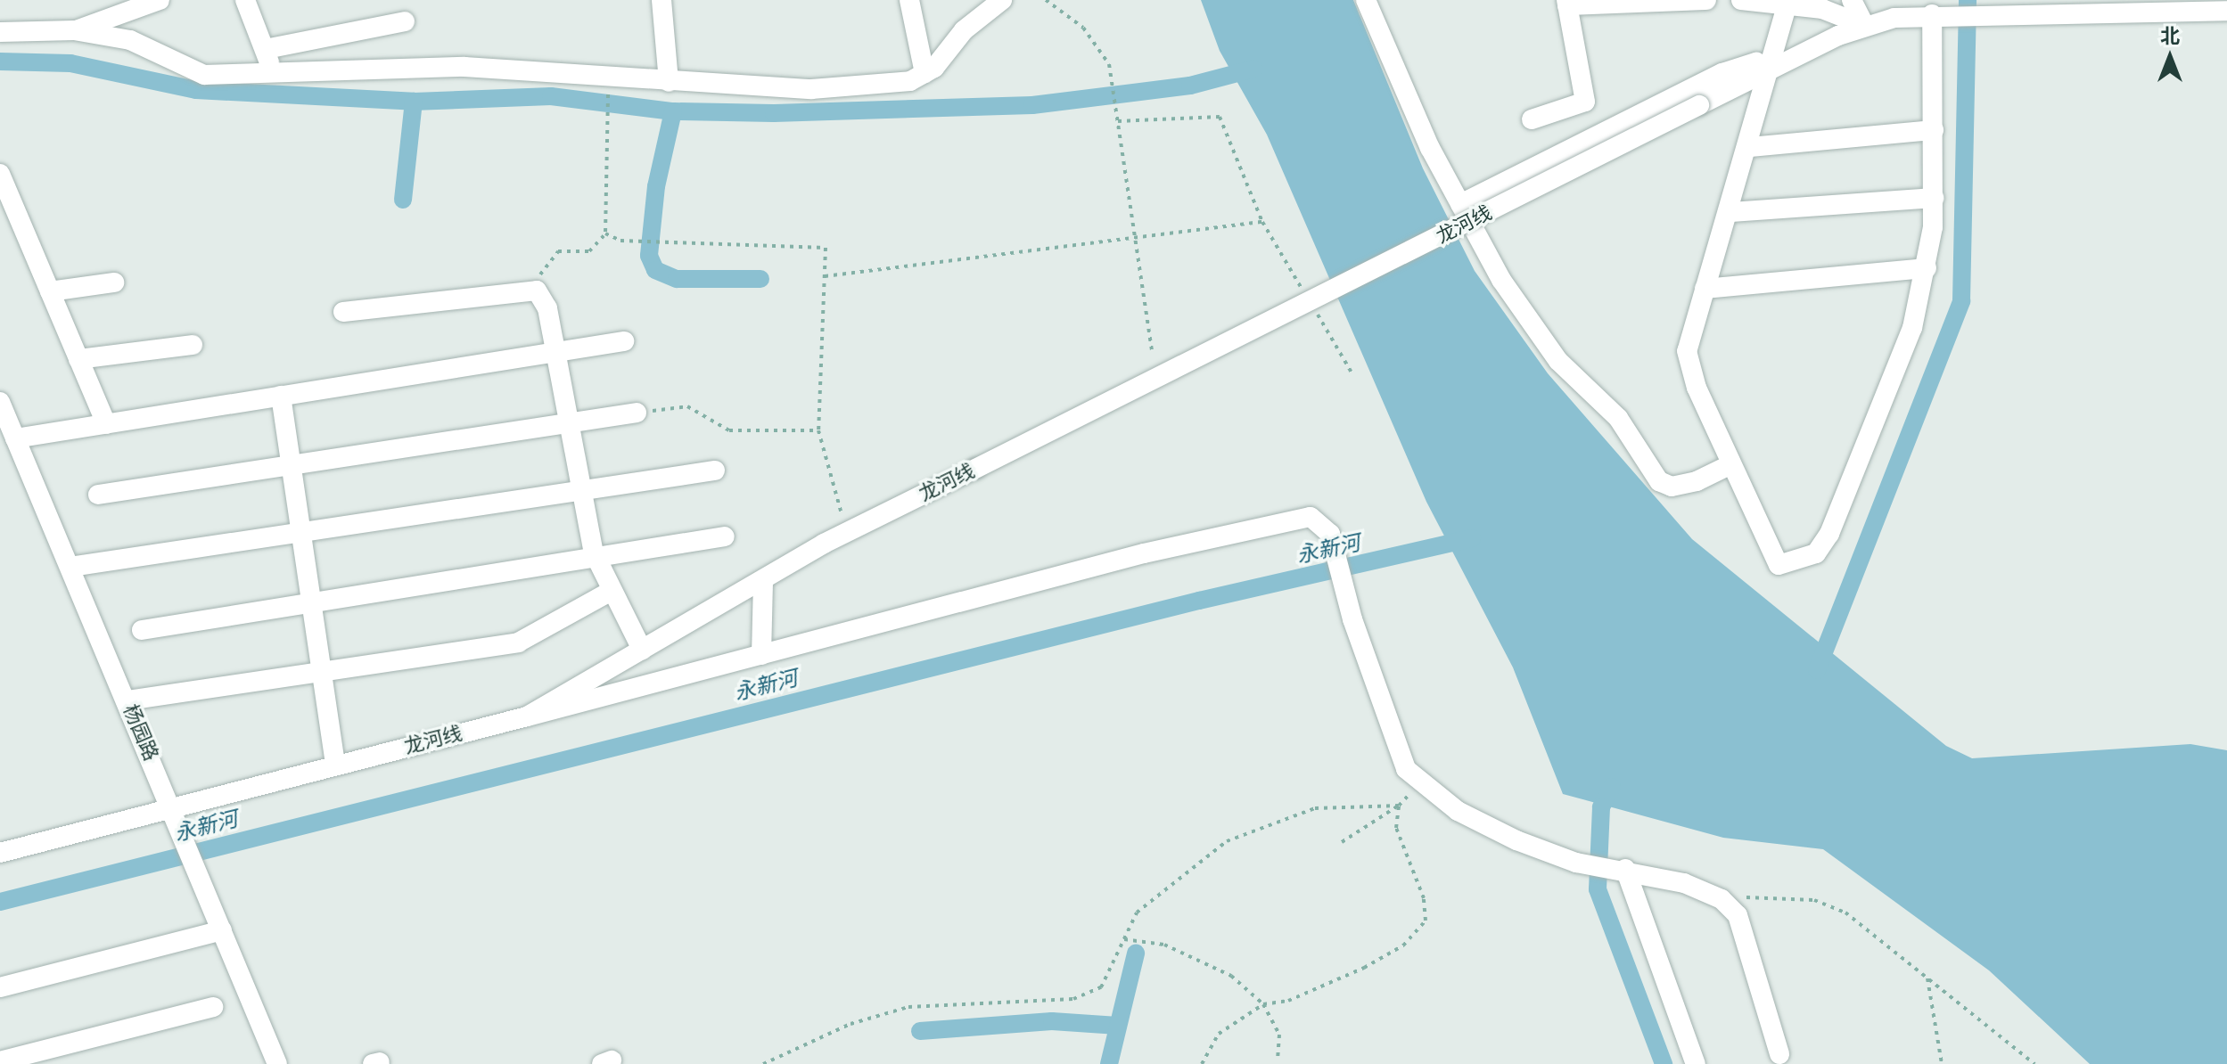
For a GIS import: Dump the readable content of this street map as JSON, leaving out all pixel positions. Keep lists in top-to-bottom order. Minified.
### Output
{"streets":{"street":["龙河线","杨园路"]},"crossings":[["龙河线","杨园路"]],"water":["永新河"],"north":"top"}
